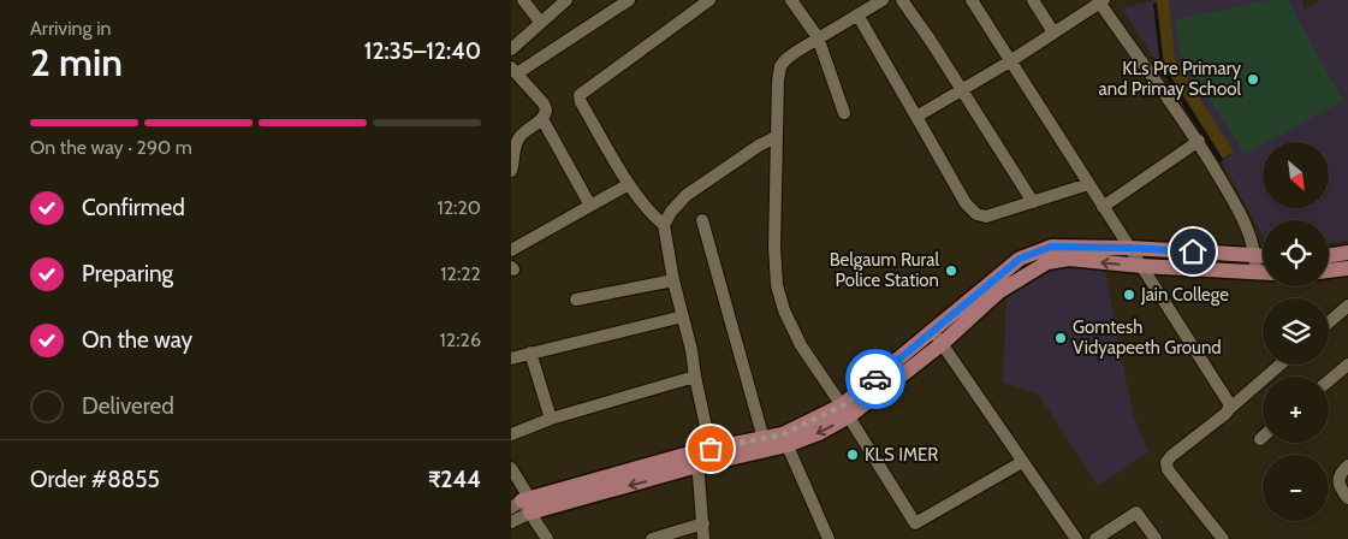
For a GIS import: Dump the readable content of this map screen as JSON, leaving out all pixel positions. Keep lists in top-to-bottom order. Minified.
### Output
{"places":["KLs Pre Primary and Primay School","Belgaum Rural Police Station","Jain College","Gomtesh Vidyapeeth Ground","KLS IMER"],"north":"bottom right","page":{"heading":["2 min","Arriving in","12:35–12:40"],"panel":["Order #8855","₹244"],"bar":"On the way · 290 m","map_buttons":["+","−"],"list":[["Confirmed","12:20"],["Preparing","12:22"],["On the way","12:26"],"Delivered"]}}
